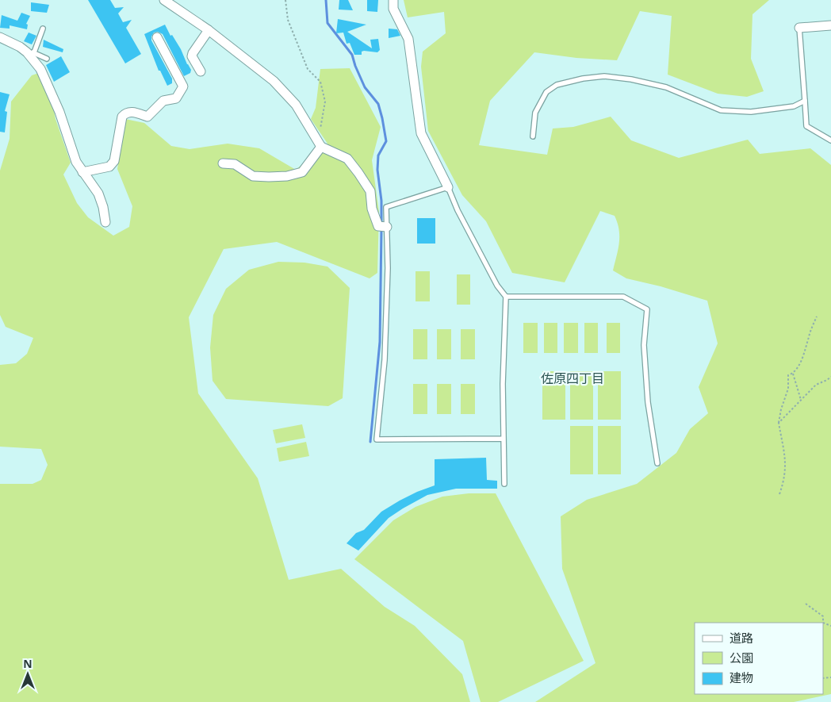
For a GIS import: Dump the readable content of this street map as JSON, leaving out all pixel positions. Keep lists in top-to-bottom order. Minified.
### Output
{"districts":["佐原四丁目"],"legend":["道路","公園","建物"],"north":"top"}
